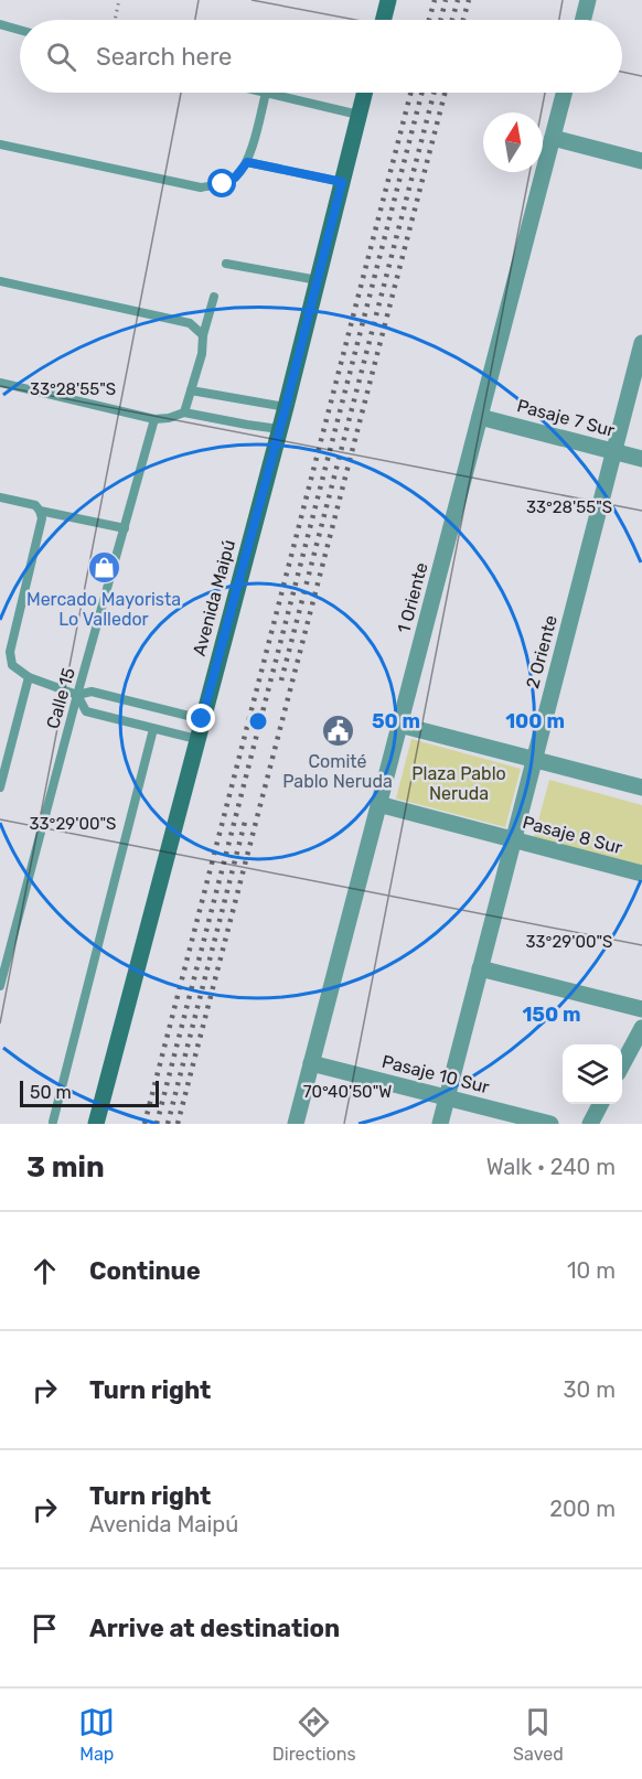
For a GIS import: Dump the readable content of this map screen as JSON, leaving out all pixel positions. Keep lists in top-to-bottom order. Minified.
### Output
{"streets":{"main road":["Avenida Maipú"],"street":["Pasaje 7 Sur","1 Oriente","2 Oriente","Pasaje 8 Sur","Pasaje 10 Sur"],"lane":["Calle 15"]},"crossings":[["Pasaje 7 Sur","1 Oriente"],["Pasaje 7 Sur","2 Oriente"],["1 Oriente","Pasaje 8 Sur"],["1 Oriente","Pasaje 10 Sur"],["2 Oriente","Pasaje 8 Sur"],["2 Oriente","Pasaje 10 Sur"]],"parks":["Plaza Pablo Neruda"],"places":{"shop":["Mercado Mayorista Lo Valledor"],"public building":["Comité Pablo Neruda"]},"scale_bar":"50 m","north":"top","page":{"search":"Search here","scale":"50 m","heading":["3 min","Walk · 240 m"],"list":[["Continue","10 m"],["Turn right","30 m"],["Turn right","Avenida Maipú","200 m"],"Arrive at destination"],"nav":["Map","Directions","Saved"]},"coordinates":["33°28'55\"S","33°29'00\"S","70°40'50\"W"],"rings":["50 m","100 m","150 m"]}
